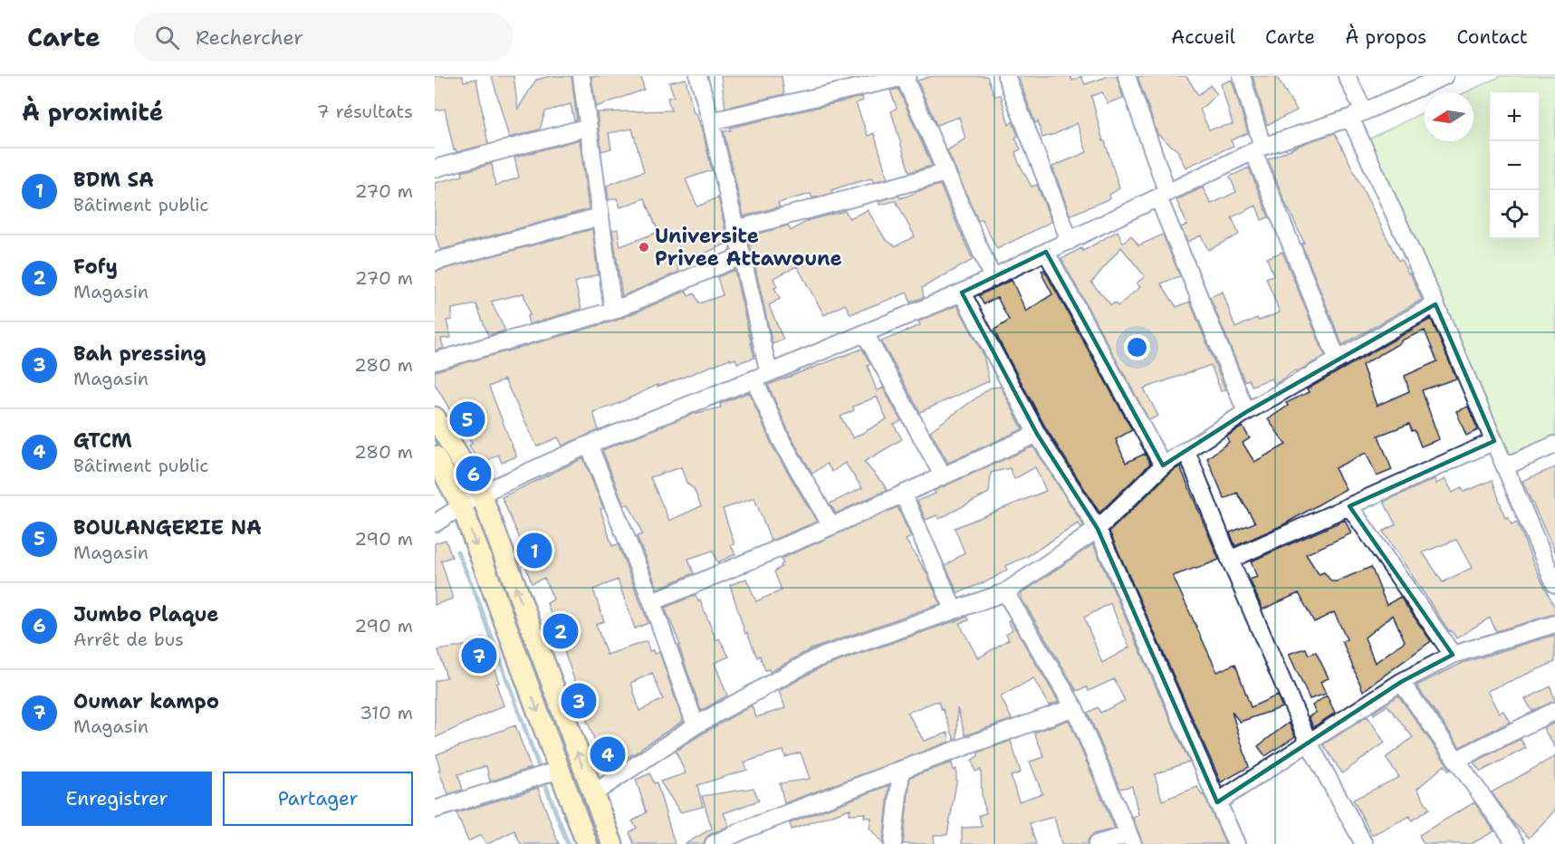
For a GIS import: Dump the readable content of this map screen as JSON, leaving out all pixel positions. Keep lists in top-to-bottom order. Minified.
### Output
{"places":["Universite Privee Attawoune"],"north":"left","page":{"header":"Carte","search":"Rechercher","nav":["Accueil","Carte","À propos","Contact"],"heading":["À proximité","7 résultats"],"map_buttons":["+","−"],"list":[{"mark":"1","name":"BDM SA","note":"Bâtiment public","value":"270 m"},{"mark":"2","name":"Fofy","note":"Magasin","value":"270 m"},{"mark":"3","name":"Bah pressing","note":"Magasin","value":"280 m"},{"mark":"4","name":"GTCM","note":"Bâtiment public","value":"280 m"},{"mark":"5","name":"BOULANGERIE NA","note":"Magasin","value":"290 m"},{"mark":"6","name":"Jumbo Plaque","note":"Arrêt de bus","value":"290 m"},{"mark":"7","name":"Oumar kampo","note":"Magasin","value":"310 m"}],"pins":["5","6","1","2","7","3","4"],"buttons":["Enregistrer","Partager"]}}
